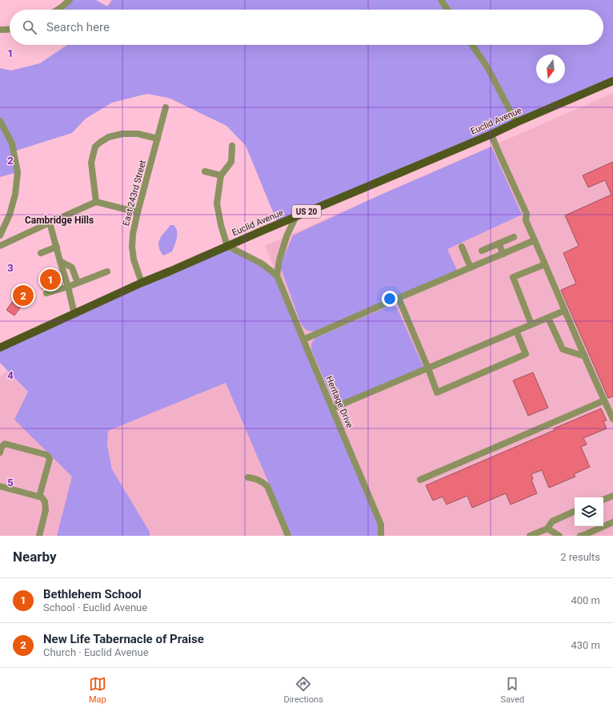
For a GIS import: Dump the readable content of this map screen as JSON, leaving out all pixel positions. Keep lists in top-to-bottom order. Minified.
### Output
{"streets":{"main road":["Euclid Avenue","US 20"],"street":["East 243rd Street","Heritage Drive"]},"crossings":[["Euclid Avenue","East 243rd Street"],["Euclid Avenue","Heritage Drive"]],"districts":["Cambridge Hills"],"north":"bottom","page":{"search":"Search here","pins":["1","2"],"heading":["Nearby","2 results"],"list":[{"mark":"1","name":"Bethlehem School","note":"School · Euclid Avenue","value":"400 m"},{"mark":"2","name":"New Life Tabernacle of Praise","note":"Church · Euclid Avenue","value":"430 m"}],"nav":["Map","Directions","Saved"]},"grid":{"rows":["1","2","3","4","5"]}}
